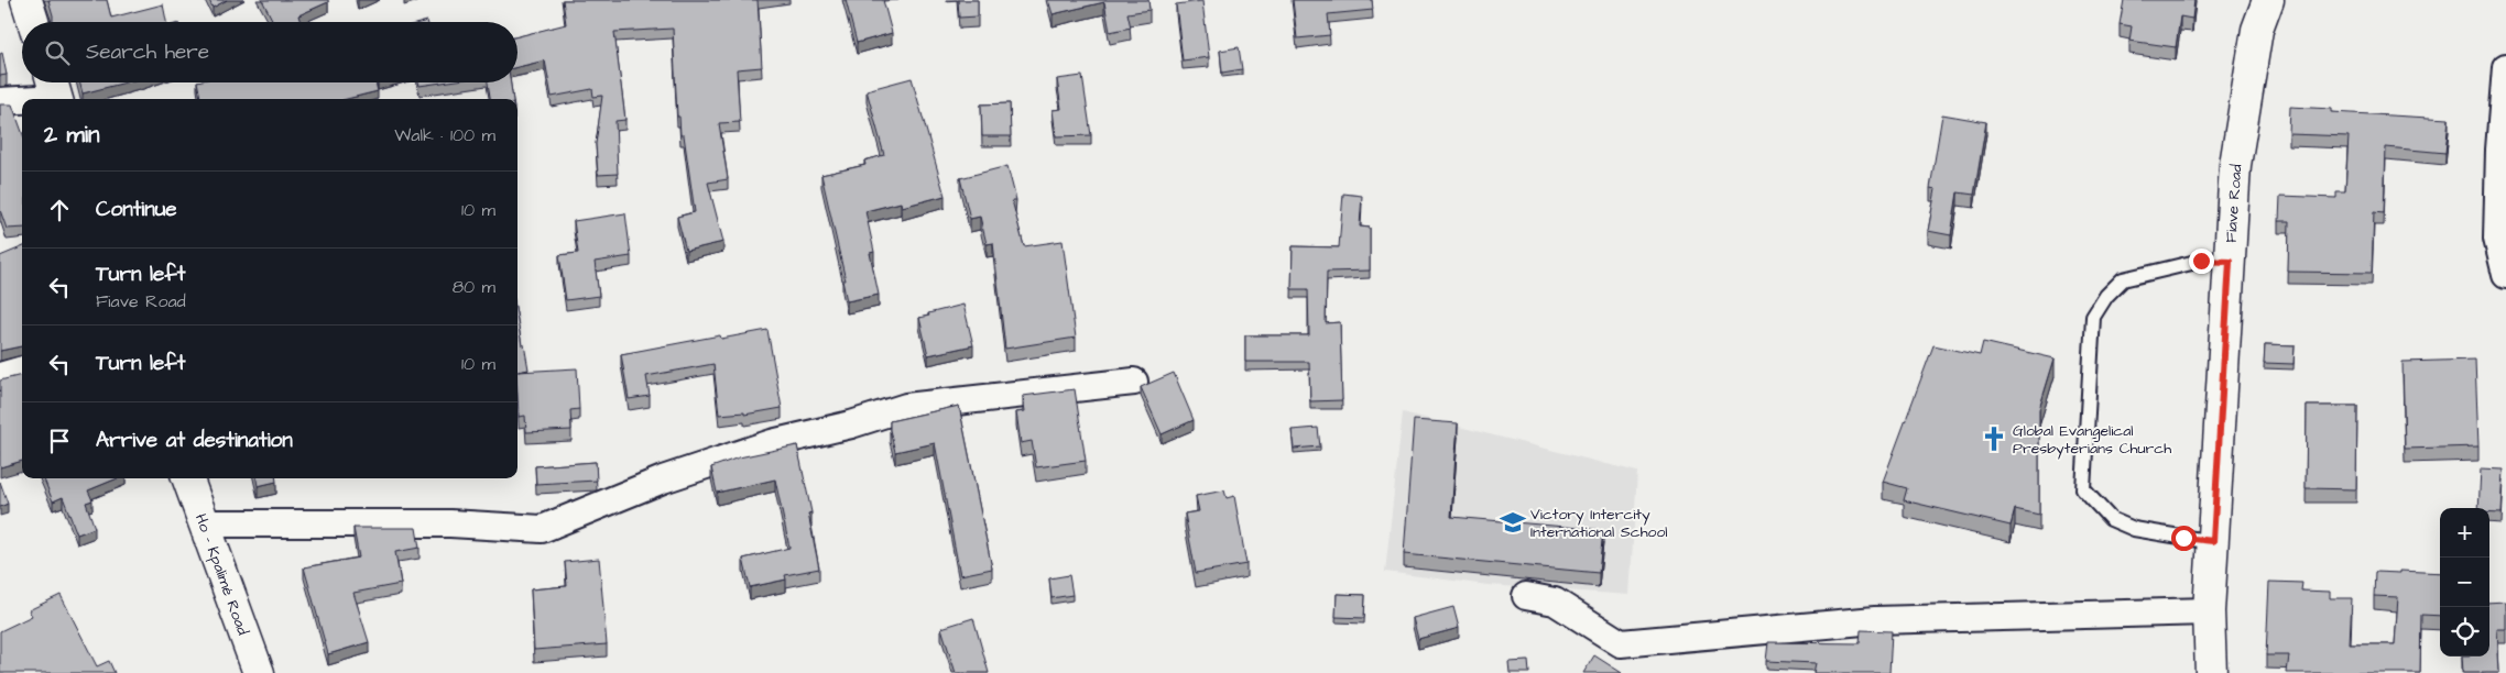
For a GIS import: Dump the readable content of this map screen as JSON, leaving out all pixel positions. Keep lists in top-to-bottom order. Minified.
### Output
{"streets":{"street":["Fiave Road","Ho - Kpalimé Road"]},"places":{"church":["Global Evangelical Presbyterians Church"],"school or university":["Victory Intercity International School"]},"page":{"search":"Search here","heading":["2 min","Walk · 100 m"],"list":[["Continue","10 m"],["Turn left","Fiave Road","80 m"],["Turn left","10 m"],"Arrive at destination"],"map_buttons":["+","−"]}}
